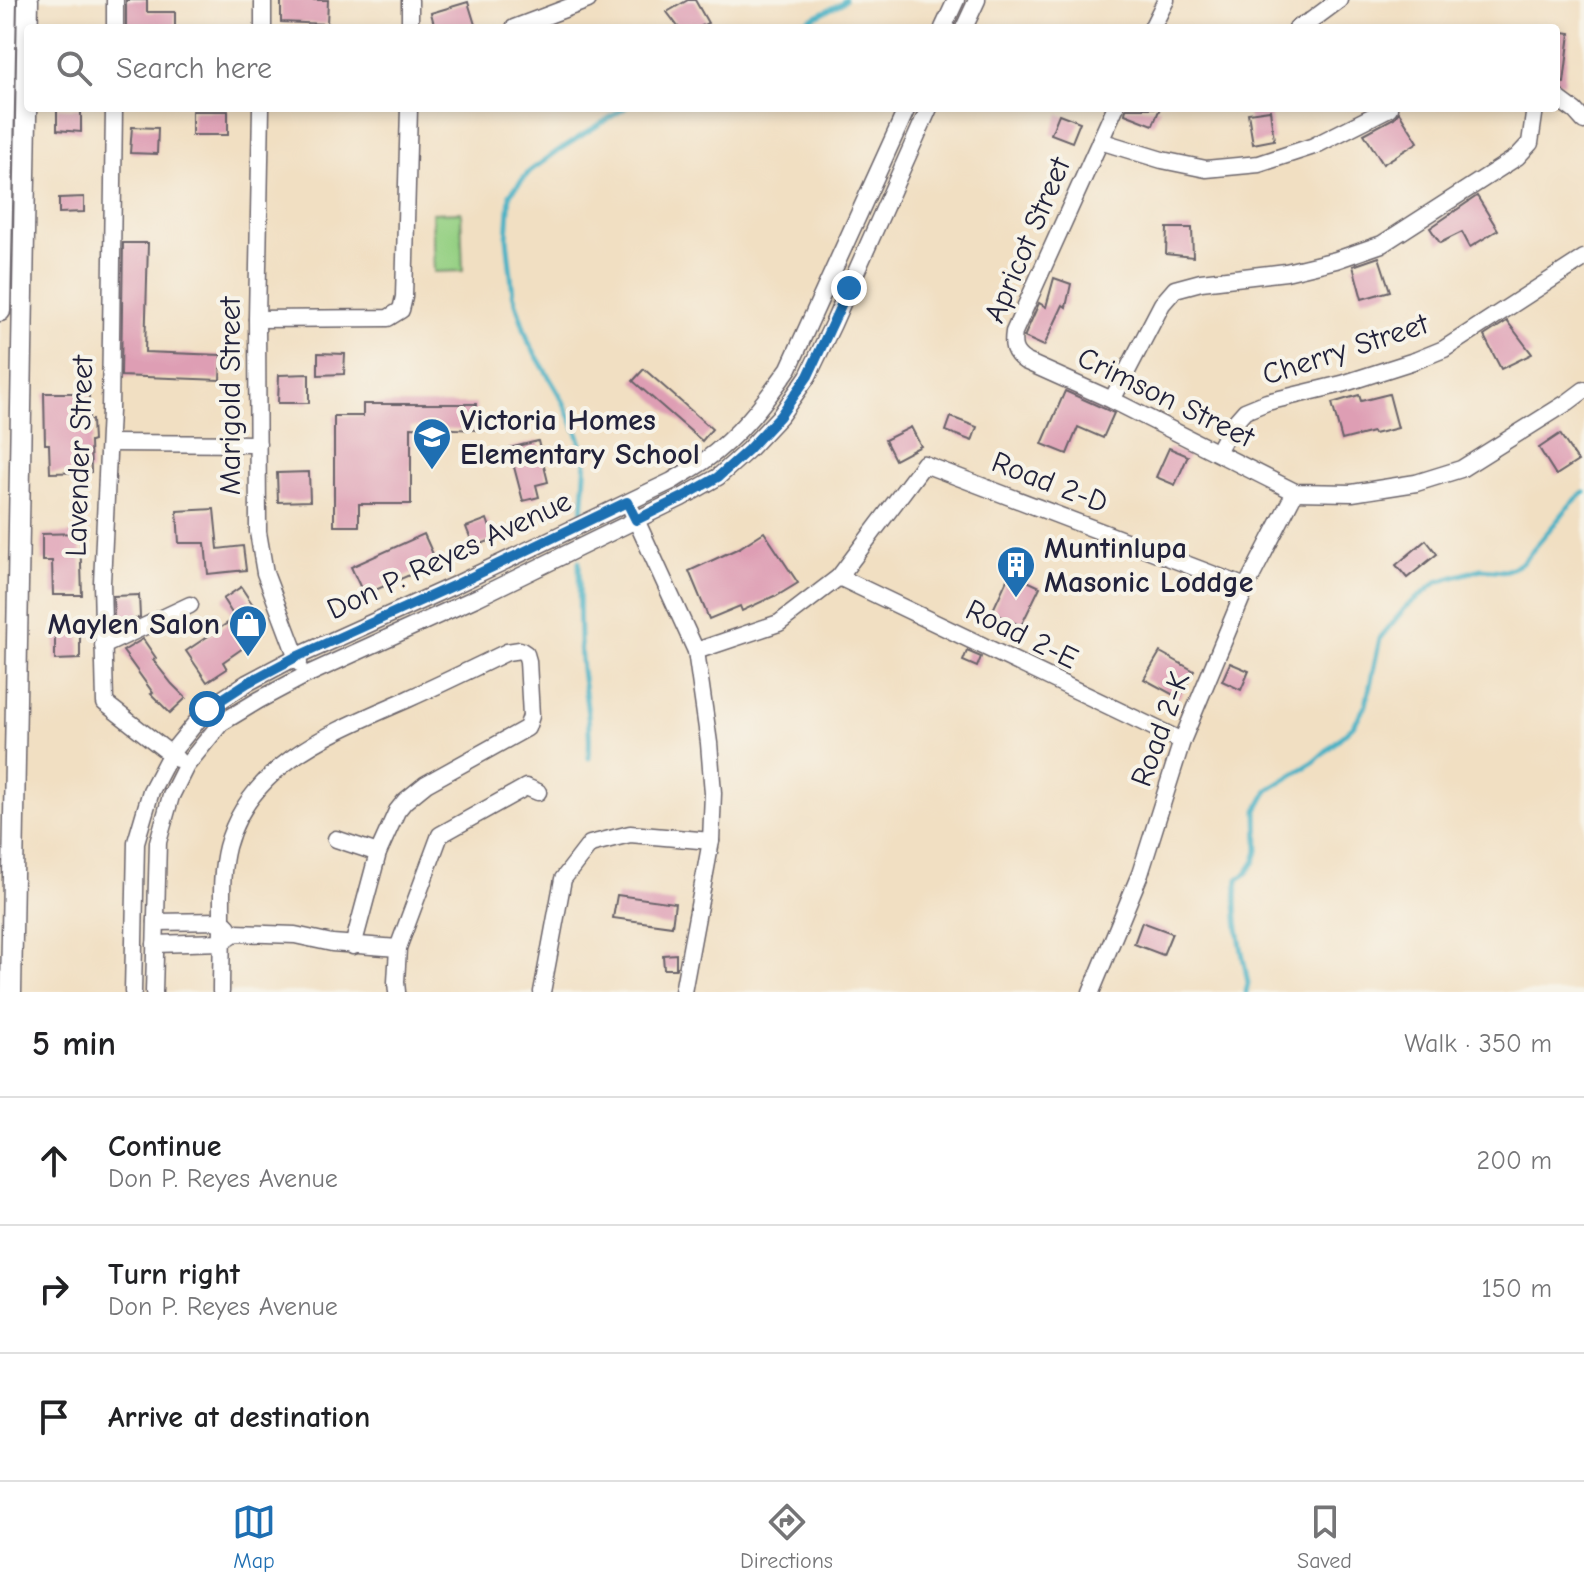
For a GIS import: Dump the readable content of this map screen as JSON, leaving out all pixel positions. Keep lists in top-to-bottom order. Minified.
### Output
{"streets":{"street":["Apricot Street","Cherry Street","Marigold Street","Crimson Street","Lavender Street","Road 2-D","Don P. Reyes Avenue","Road 2-E","Road 2-K"]},"crossings":[["Apricot Street","Crimson Street"],["Cherry Street","Crimson Street"],["Marigold Street","Don P. Reyes Avenue"],["Crimson Street","Road 2-K"],["Lavender Street","Don P. Reyes Avenue"],["Road 2-D","Road 2-E"],["Road 2-D","Road 2-K"],["Road 2-E","Road 2-K"]],"places":{"school or university":["Victoria Homes Elementary School"],"building":["Muntinlupa Masonic Loddge"],"shop":["Maylen Salon"]},"page":{"search":"Search here","heading":["5 min","Walk · 350 m"],"list":[["Continue","Don P. Reyes Avenue","200 m"],["Turn right","Don P. Reyes Avenue","150 m"],"Arrive at destination"],"nav":["Map","Directions","Saved"]}}
